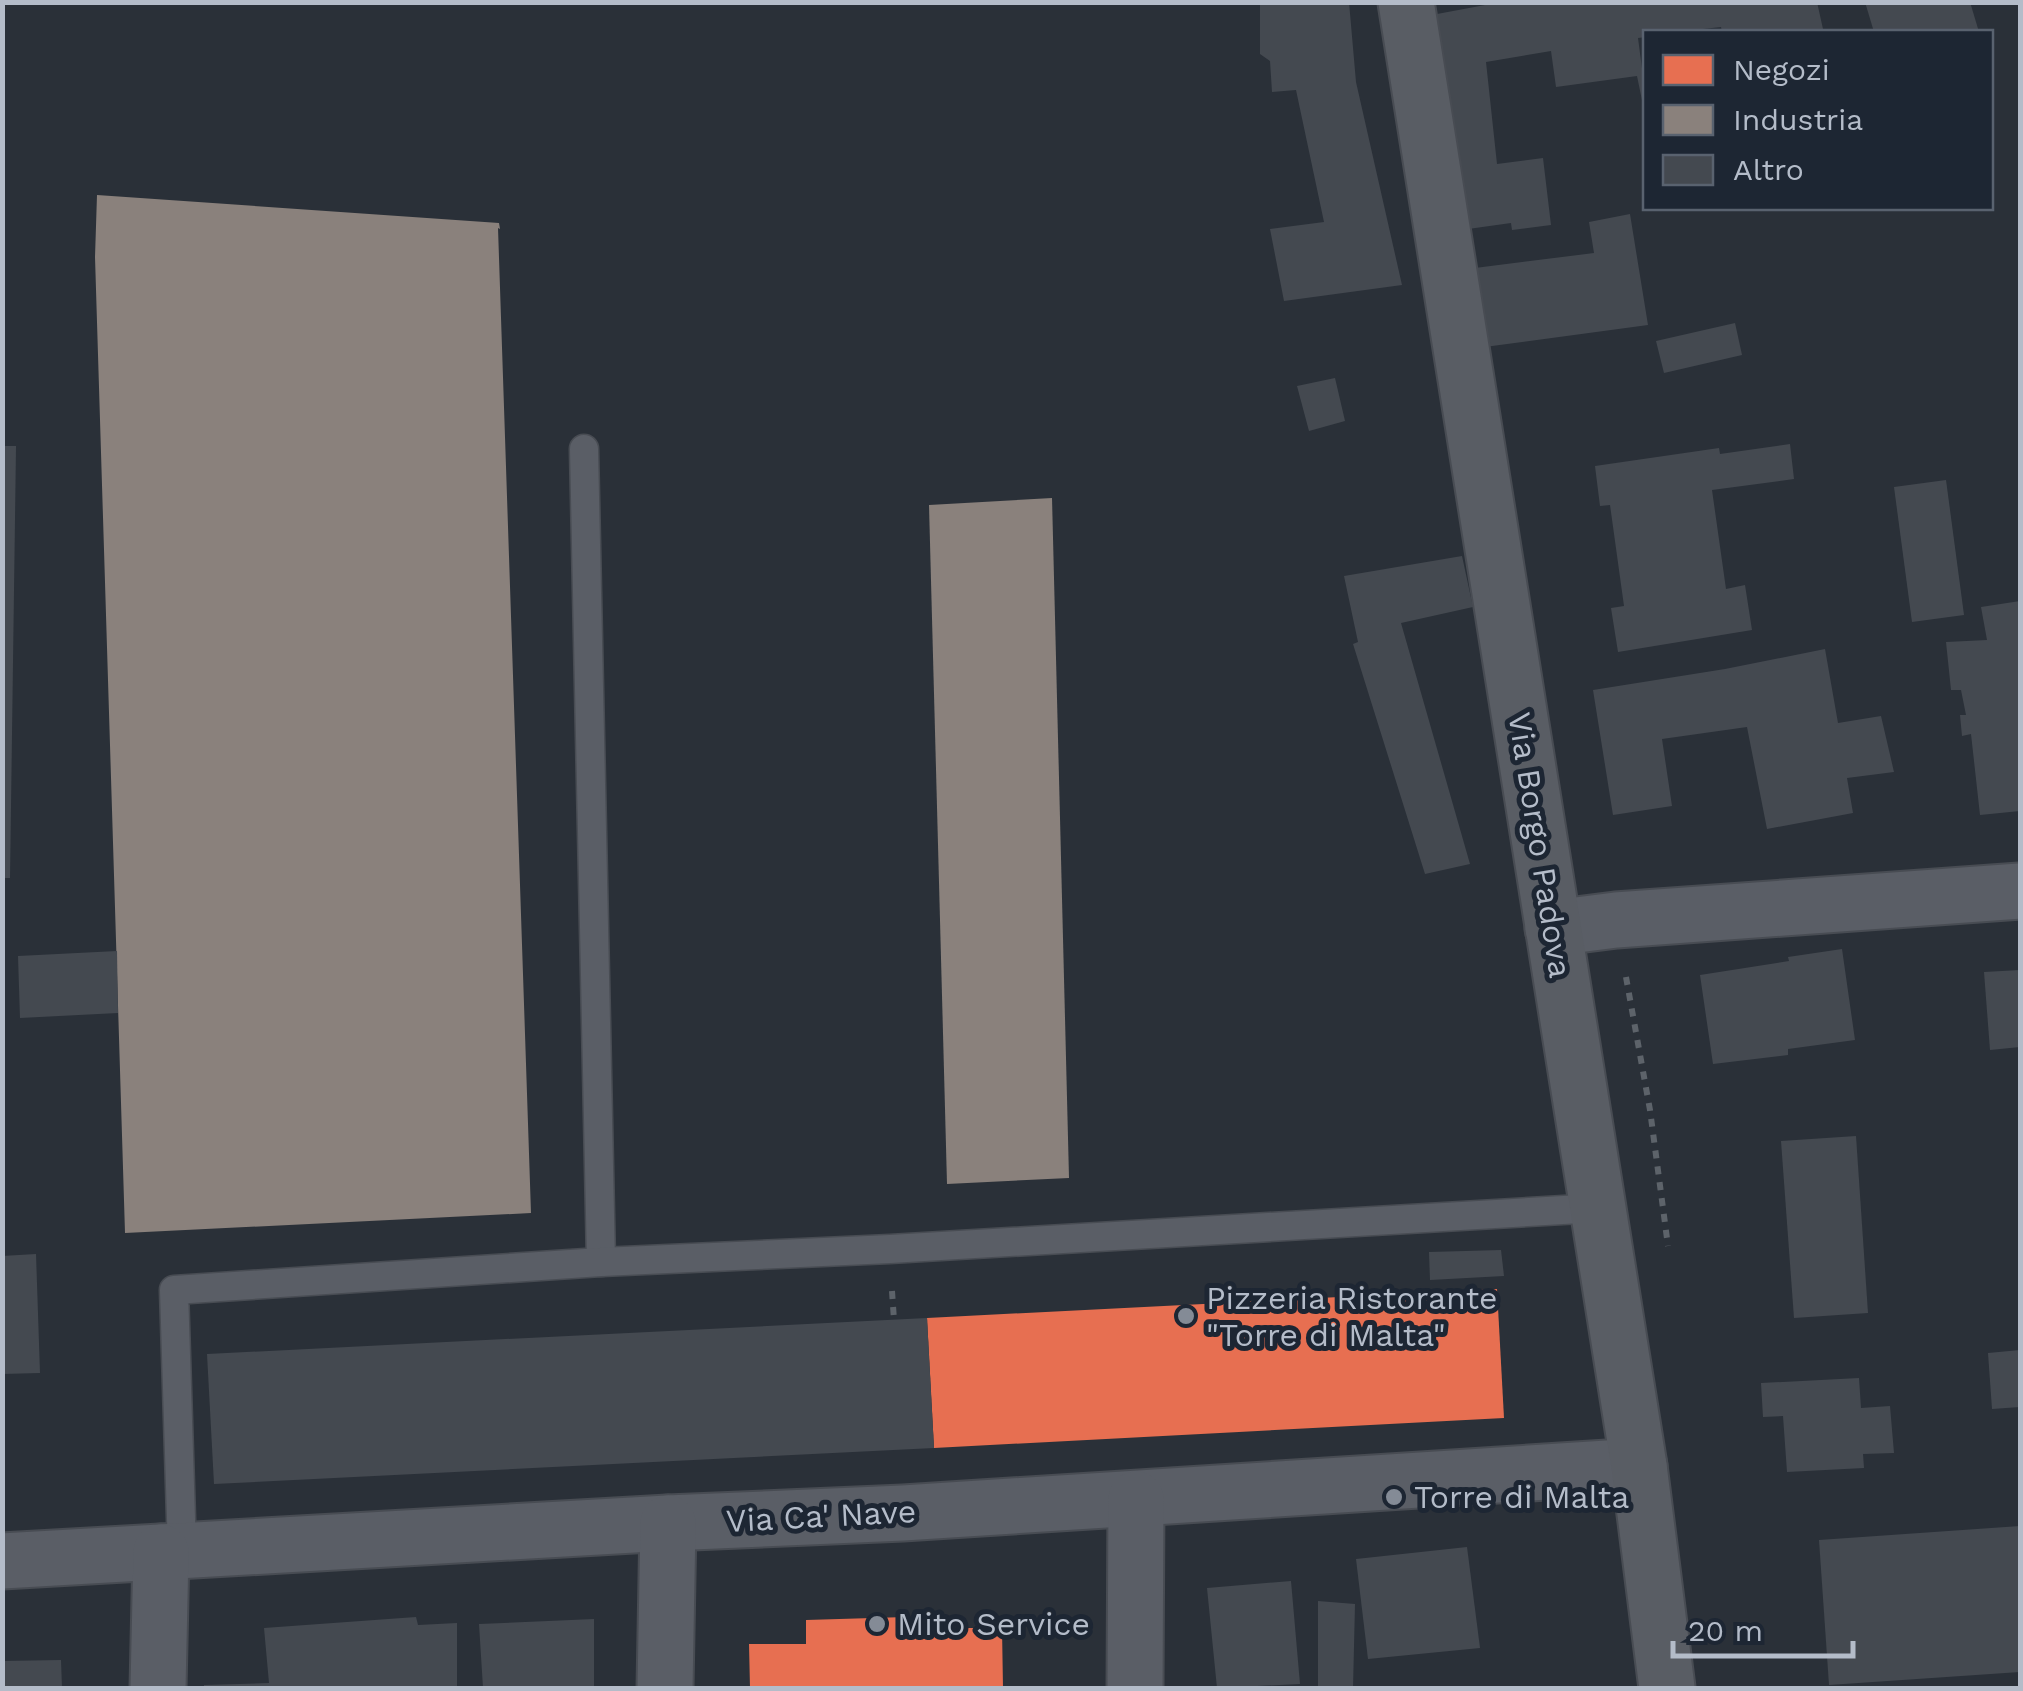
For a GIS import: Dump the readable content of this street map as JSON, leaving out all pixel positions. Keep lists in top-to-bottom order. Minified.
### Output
{"streets":{"street":["Via Borgo Padova","Via Ca' Nave"]},"crossings":[["Via Borgo Padova","Via Ca' Nave"]],"places":["Pizzeria Ristorante \"Torre di Malta\"","Torre di Malta","Mito Service"],"legend":["Negozi","Industria","Altro"],"scale_bar":"20 m"}
